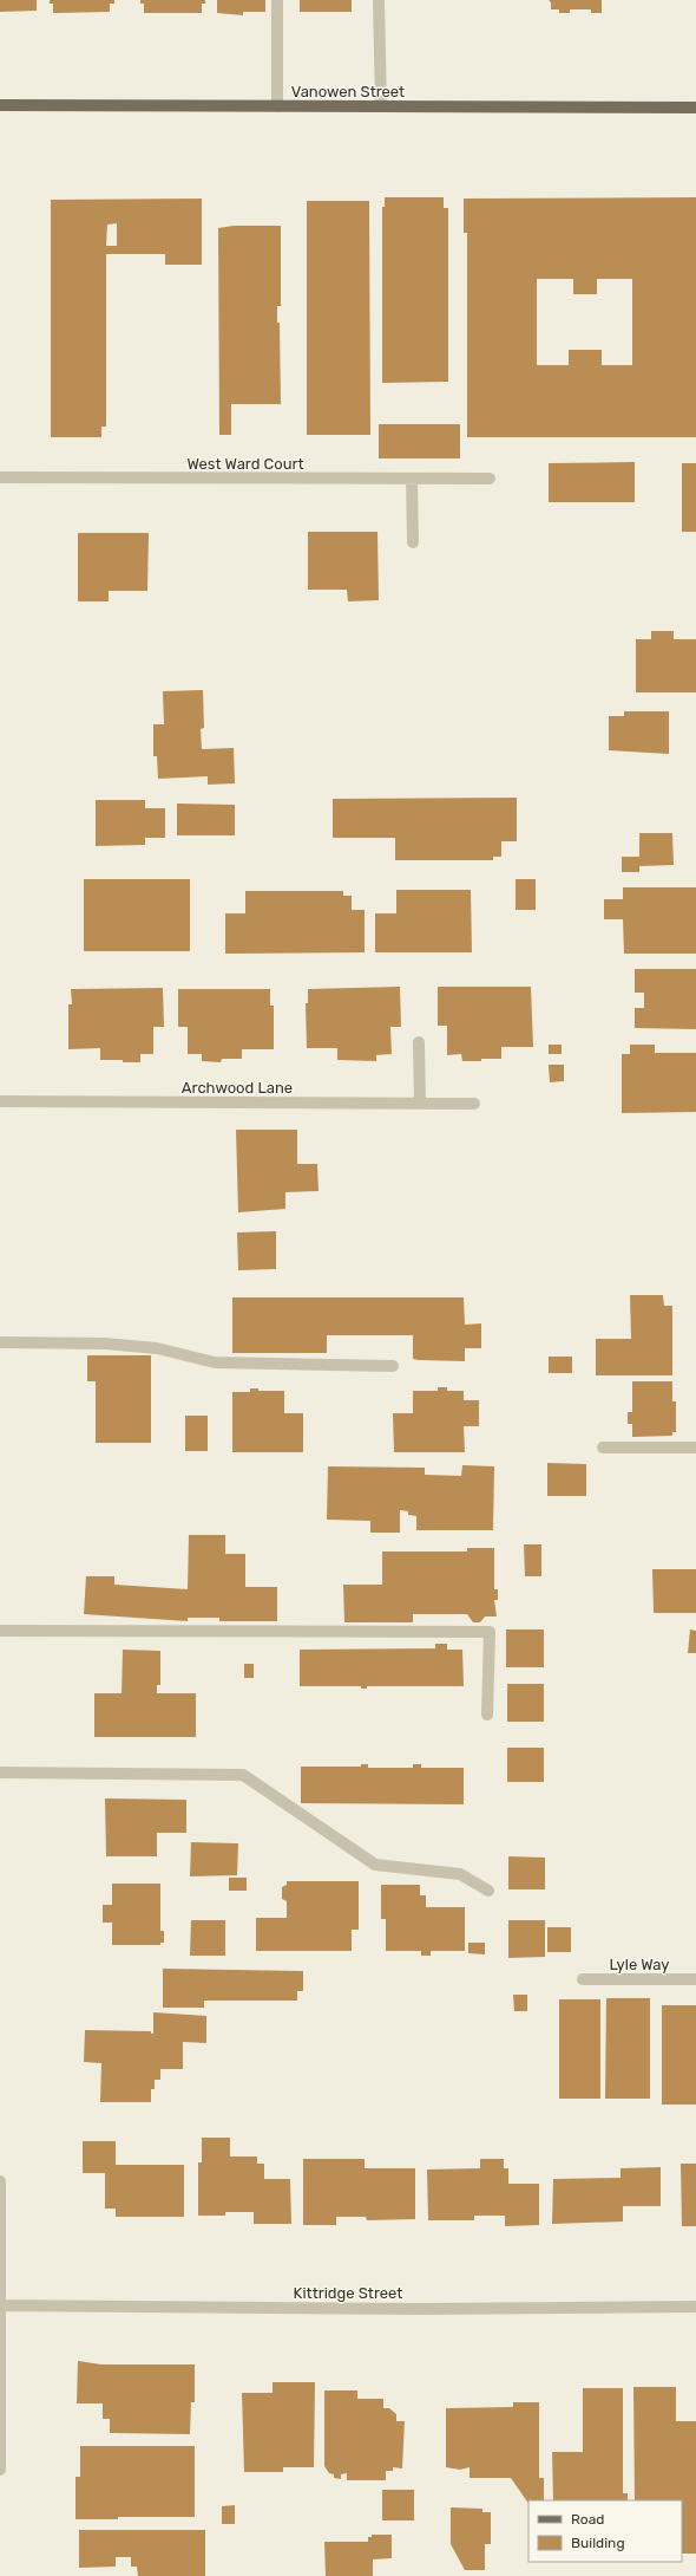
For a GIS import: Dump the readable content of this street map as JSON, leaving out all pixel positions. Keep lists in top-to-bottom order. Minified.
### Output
{"streets":{"main road":["Vanowen Street"],"street":["West Ward Court","Archwood Lane","Lyle Way","Kittridge Street"]},"legend":["Road","Building"]}
